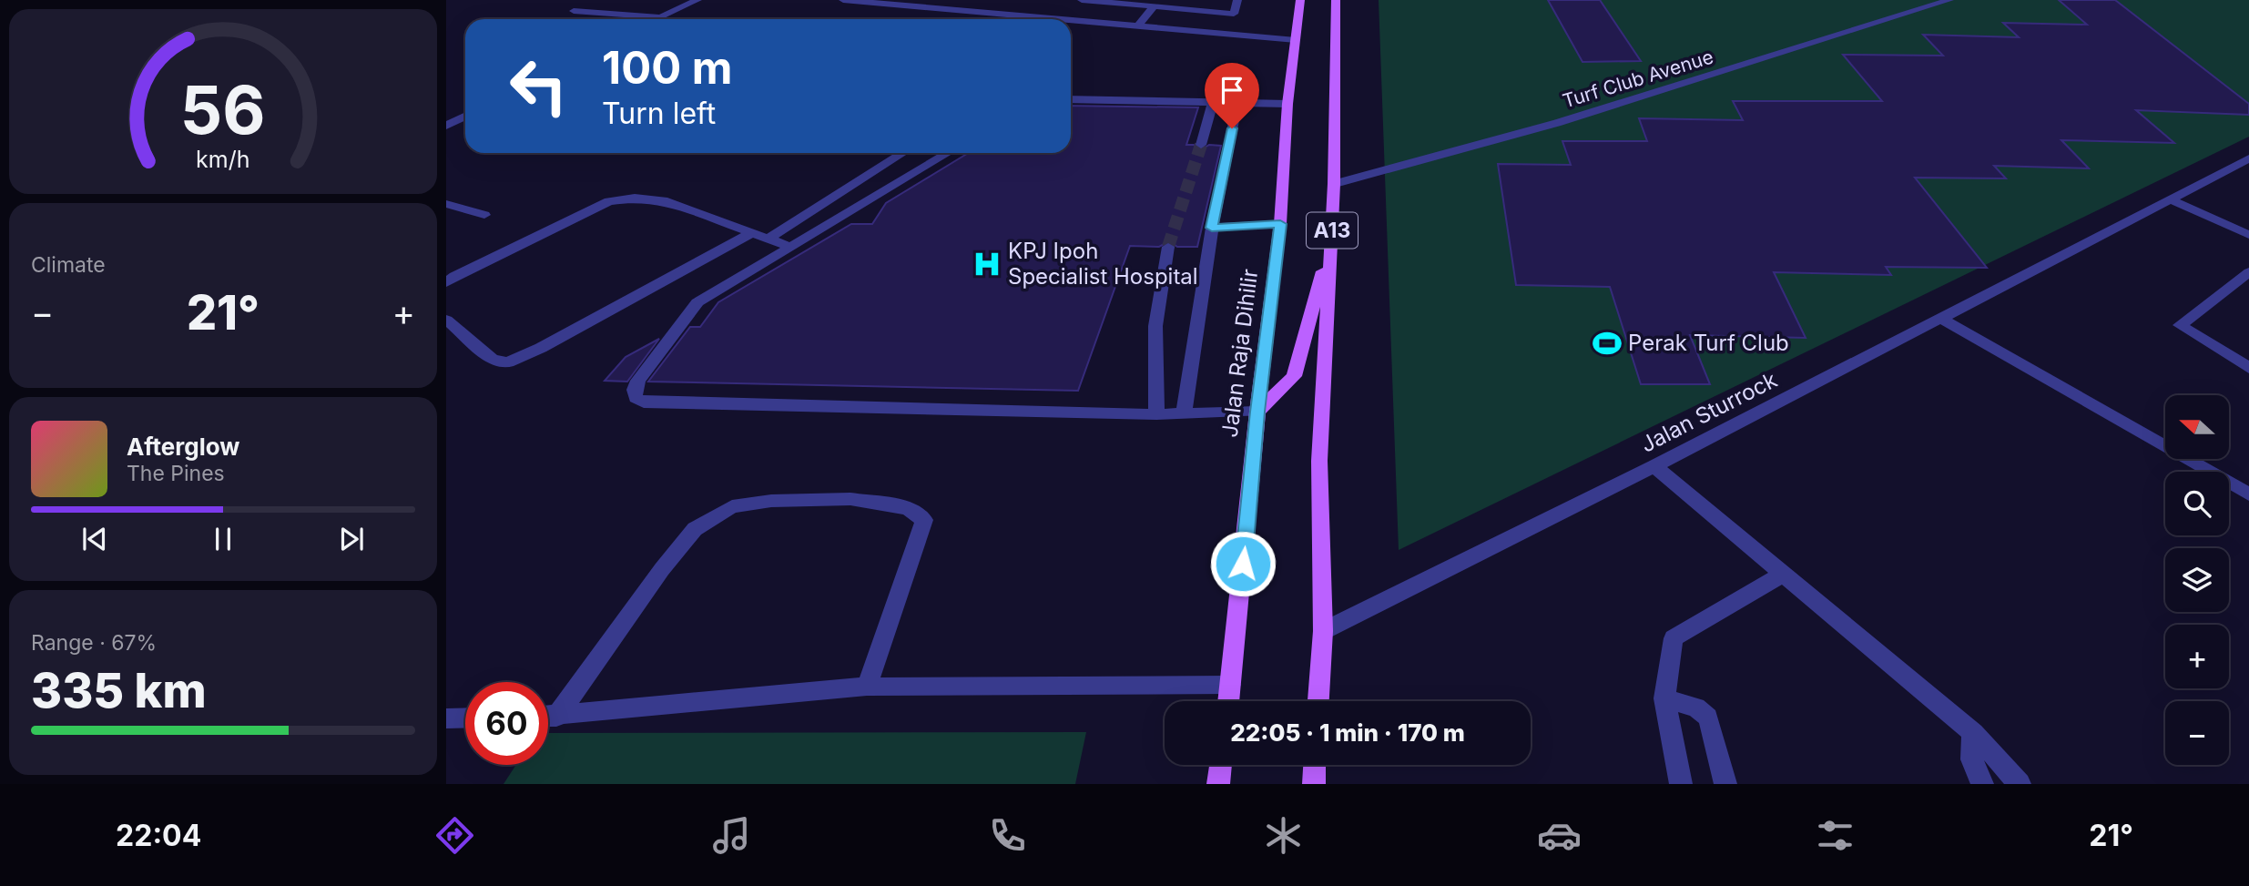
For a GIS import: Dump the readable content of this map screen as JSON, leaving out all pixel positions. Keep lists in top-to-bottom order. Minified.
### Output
{"streets":{"main road":["A13","Jalan Raja Dihilir"],"street":["Turf Club Avenue","Jalan Sturrock"]},"crossings":[["Turf Club Avenue","A13"],["A13","Jalan Sturrock"]],"places":{"hospital":["KPJ Ipoh Specialist Hospital"],"sports":["Perak Turf Club"]},"north":"left","page":{"turn":["100 m","Turn left"],"tile":["Climate",["Range · 67%","335 km"]],"heat":["−","21°","+"],"map_buttons":["+","−"],"song":["Afterglow","The Pines"],"limit":"60","trip":"22:05 · 1 min · 170 m","tabs":["22:04","21°"],"gauge":["56","km/h"]}}
